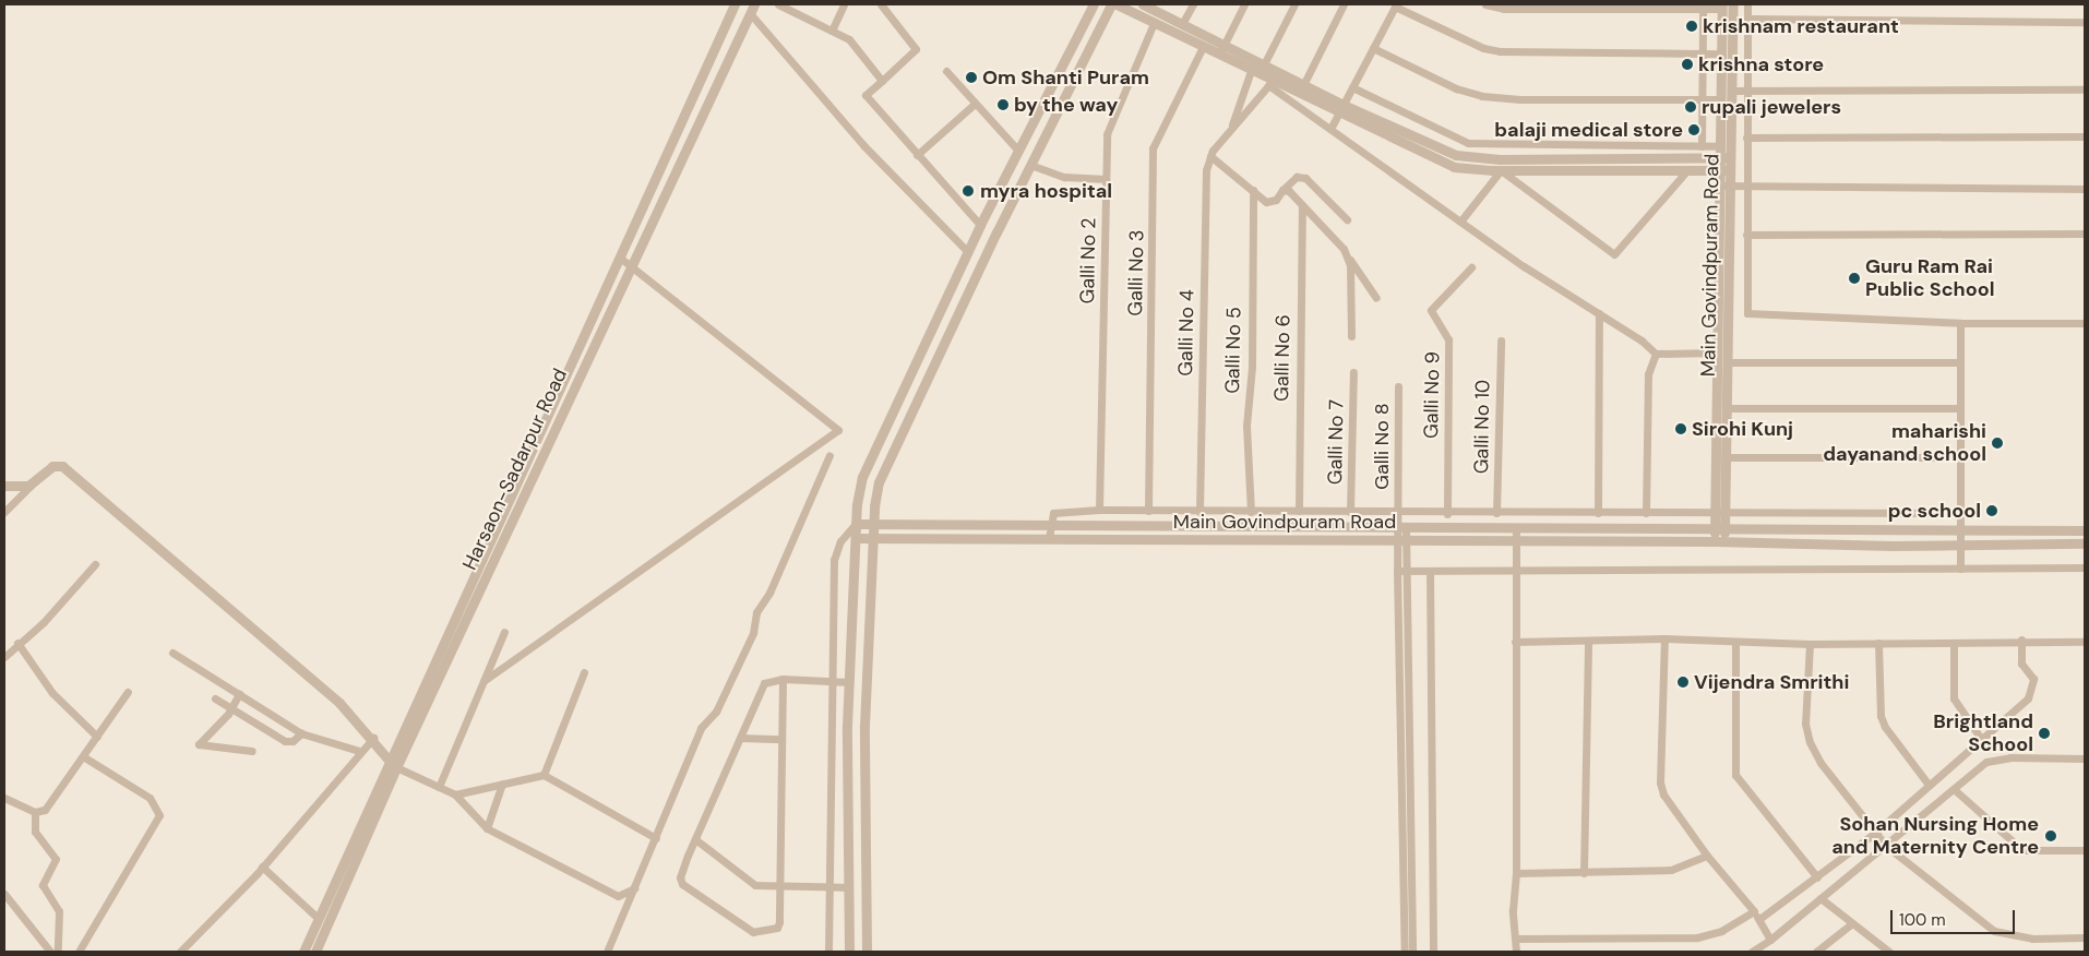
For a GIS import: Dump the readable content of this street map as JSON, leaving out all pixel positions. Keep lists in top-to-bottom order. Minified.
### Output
{"streets":{"street":["Galli No 2","Main Govindpuram Road","Galli No 3","Galli No 4","Galli No 5","Galli No 6","Galli No 9","Galli No 10","Galli No 7","Galli No 8","Harsaon-Sadarpur Road"]},"crossings":[["Main Govindpuram Road","Galli No 8"]],"places":["krishnam restaurant","krishna store","Om Shanti Puram","by the way","rupali jewelers","balaji medical store","myra hospital","Guru Ram Rai Public School","Sirohi Kunj","maharishi dayanand school","pc school","Vijendra Smrithi","Brightland School","Sohan Nursing Home and Maternity Centre"],"scale_bar":"100 m"}
